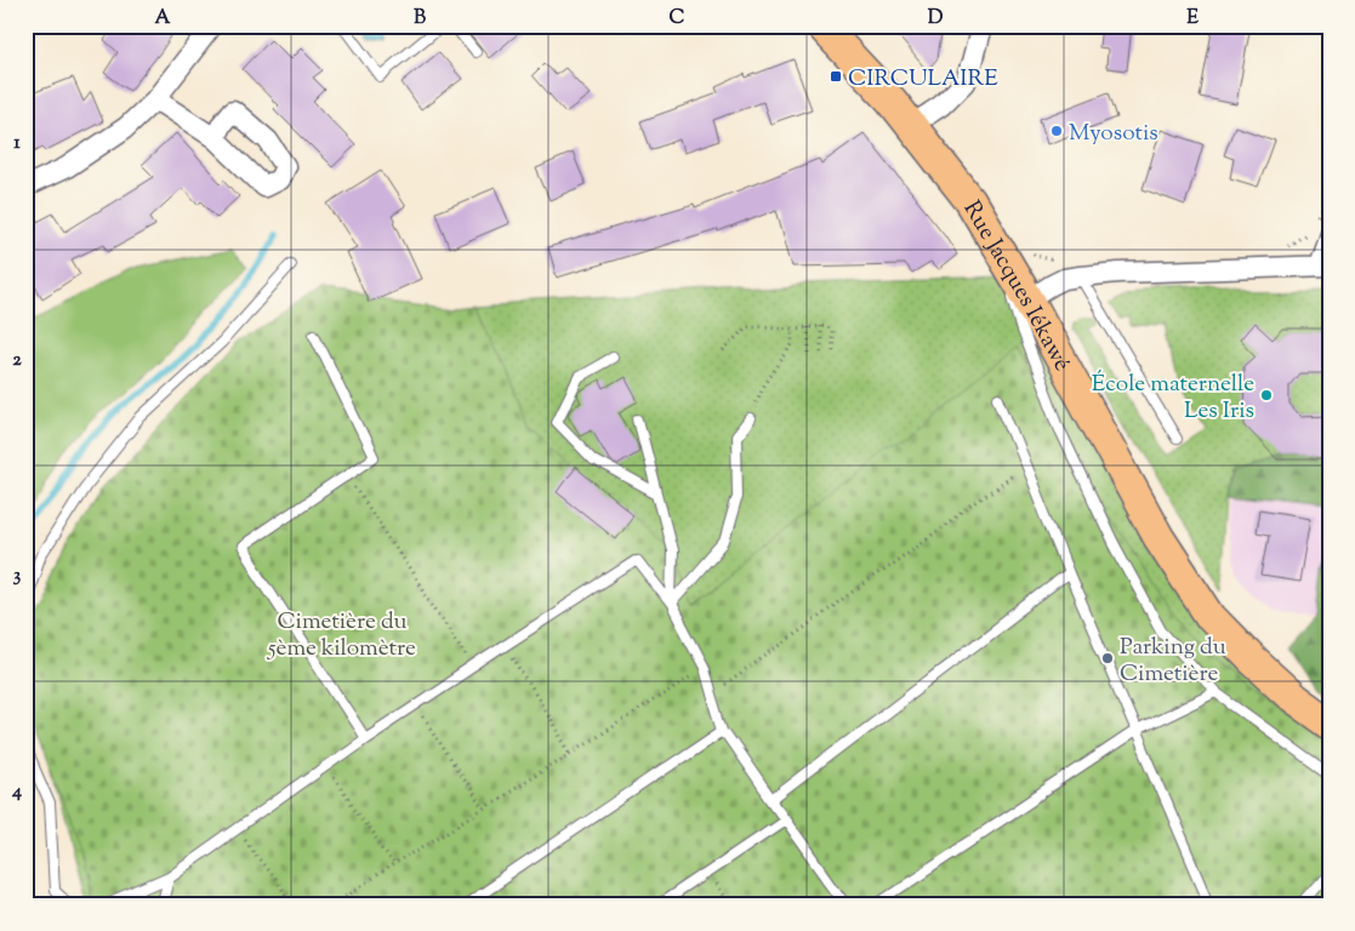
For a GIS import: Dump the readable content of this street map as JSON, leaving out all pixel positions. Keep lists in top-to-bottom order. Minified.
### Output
{"streets":{"main road":["Rue Jacques Iékawé"]},"parks":["Cimetière du 5ème kilomètre"],"places":{"transit":["CIRCULAIRE"],"other":["Myosotis","École maternelle Les Iris","Parking du Cimetière"]},"grid":{"columns":["A","B","C","D","E"],"rows":["1","2","3","4"]}}
